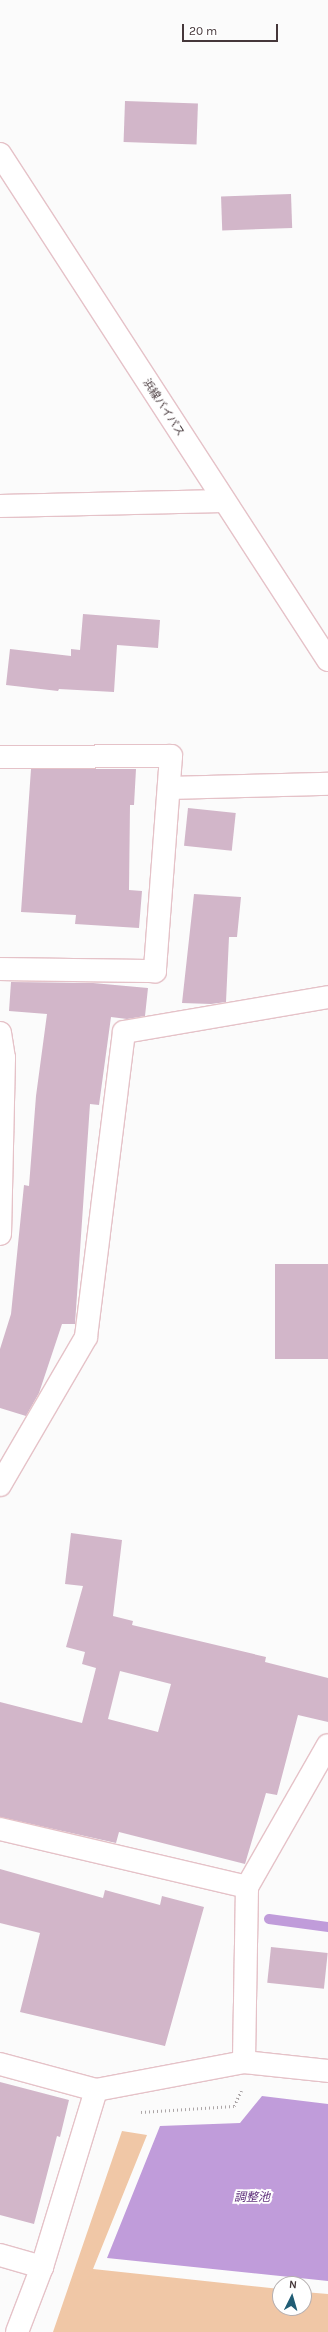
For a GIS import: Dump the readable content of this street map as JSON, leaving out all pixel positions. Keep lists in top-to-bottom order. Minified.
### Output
{"streets":{"main road":["浜線バイパス"]},"water":["調整池"],"scale_bar":"20 m","north":"top"}
